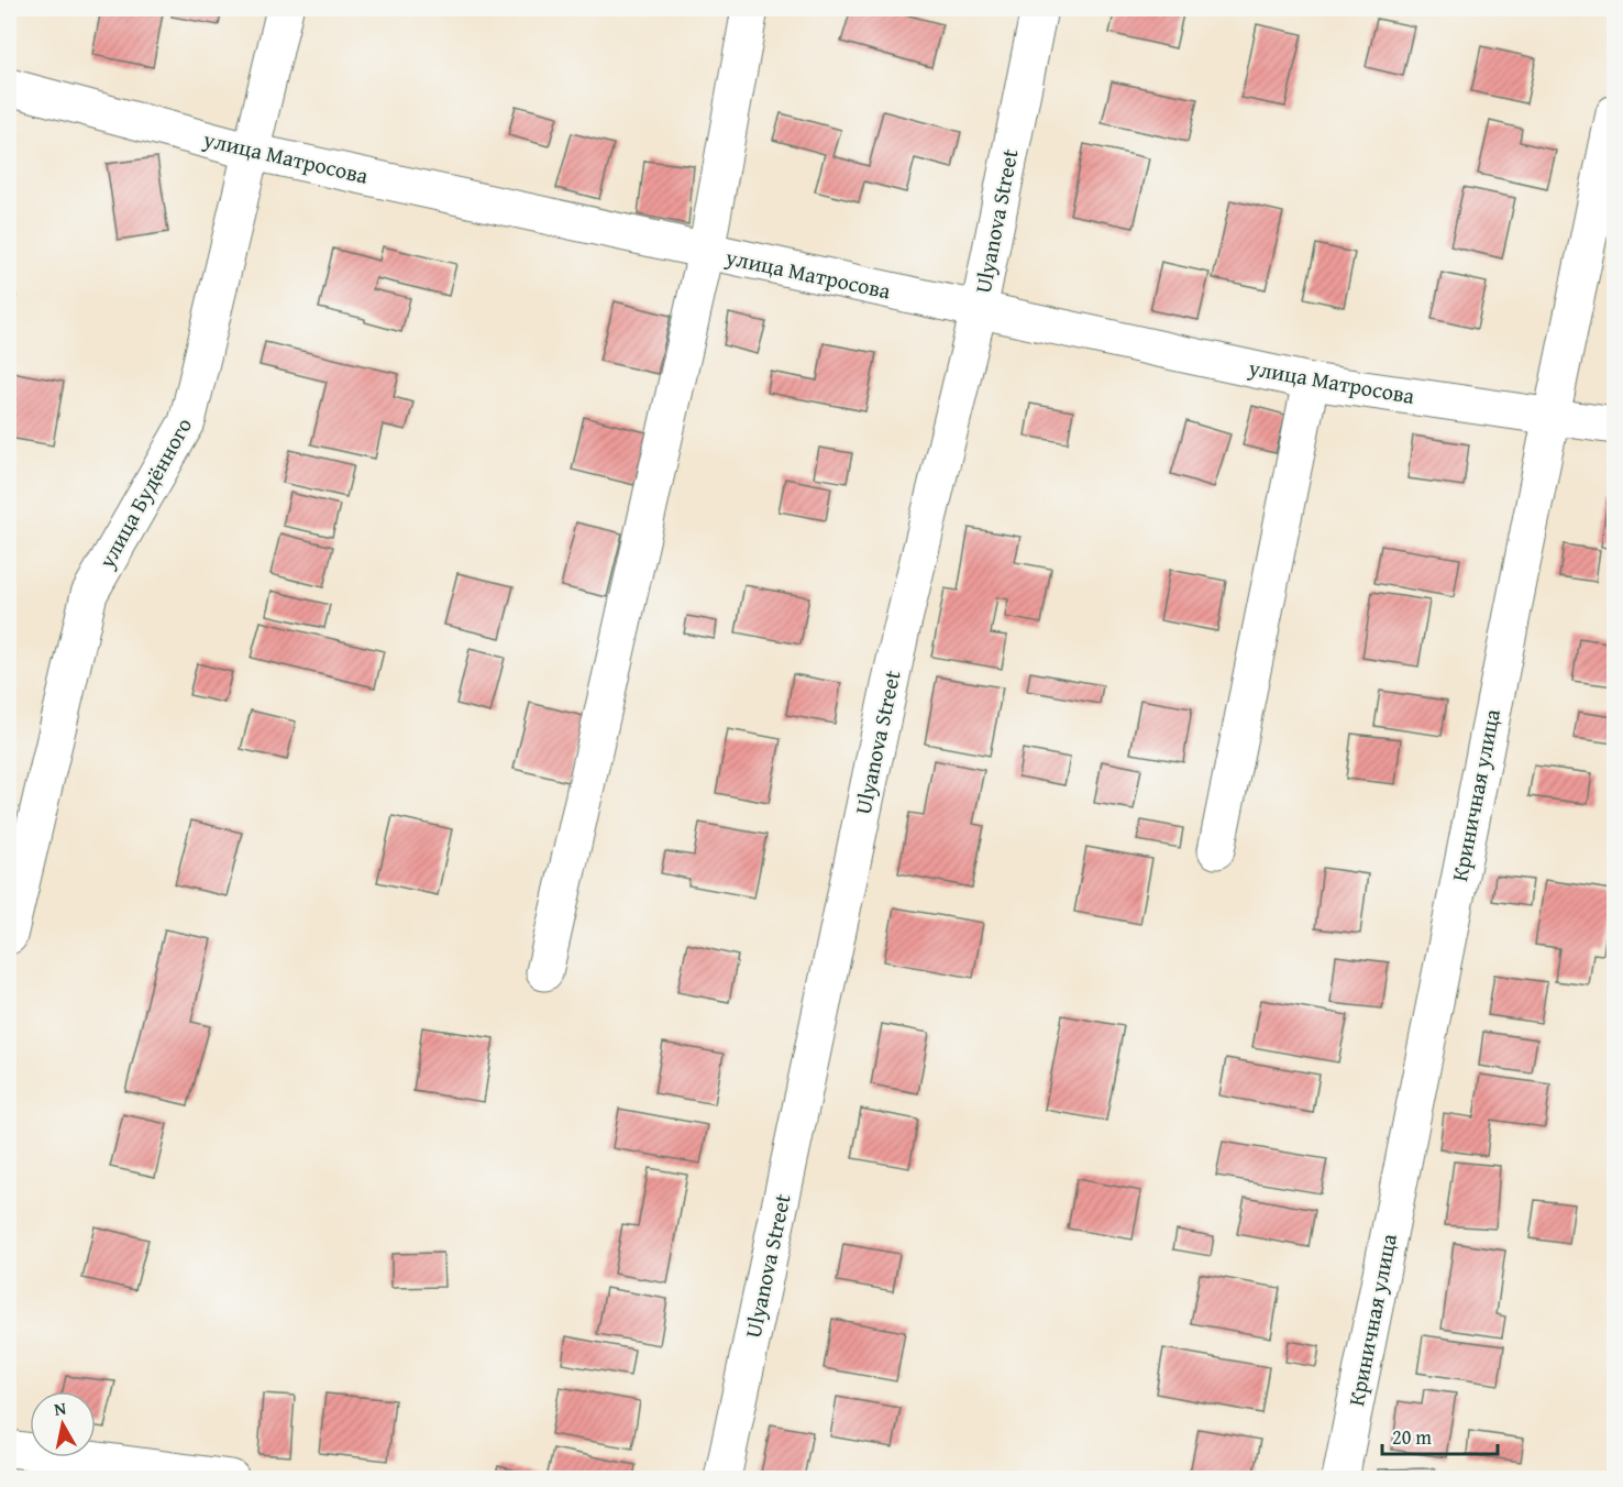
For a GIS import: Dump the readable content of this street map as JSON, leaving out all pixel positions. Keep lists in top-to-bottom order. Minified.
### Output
{"streets":{"street":["улица Матросова","Ulyanova Street","улица Будённого","Криничная улица"]},"crossings":[["улица Матросова","Ulyanova Street"],["улица Матросова","улица Будённого"],["улица Матросова","Криничная улица"]],"scale_bar":"20 m","north":"top"}
